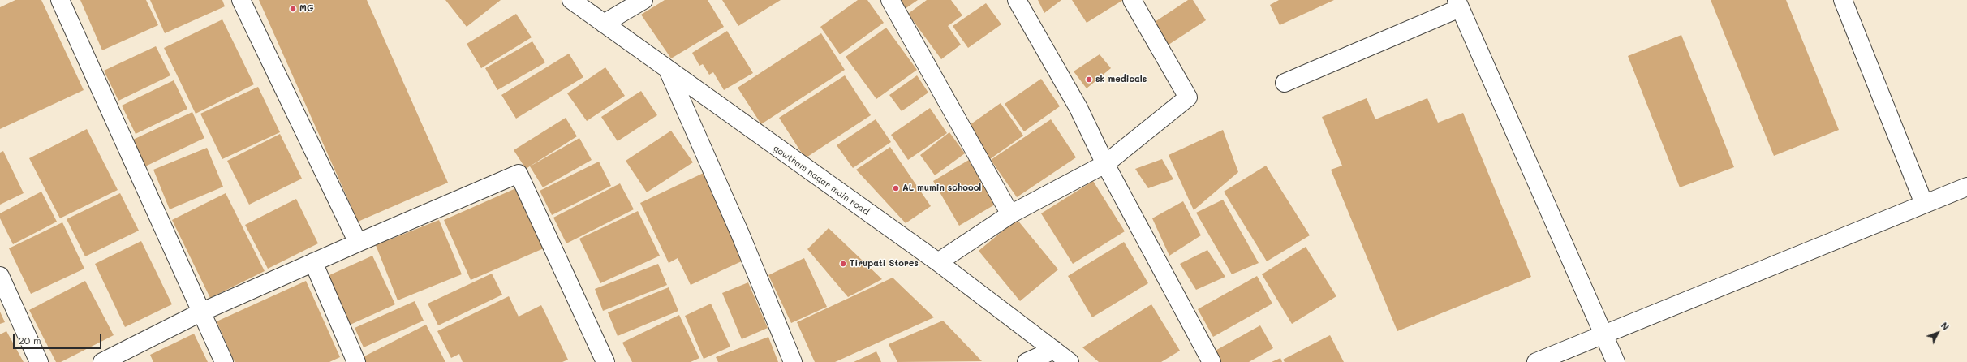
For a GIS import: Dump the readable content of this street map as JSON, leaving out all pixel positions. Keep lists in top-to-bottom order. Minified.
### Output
{"streets":{"street":["gowtham nagar main road"]},"places":["MG","sk medicals","AL mumin schoool","Tirupati Stores"],"scale_bar":"20 m","north":"top right"}
